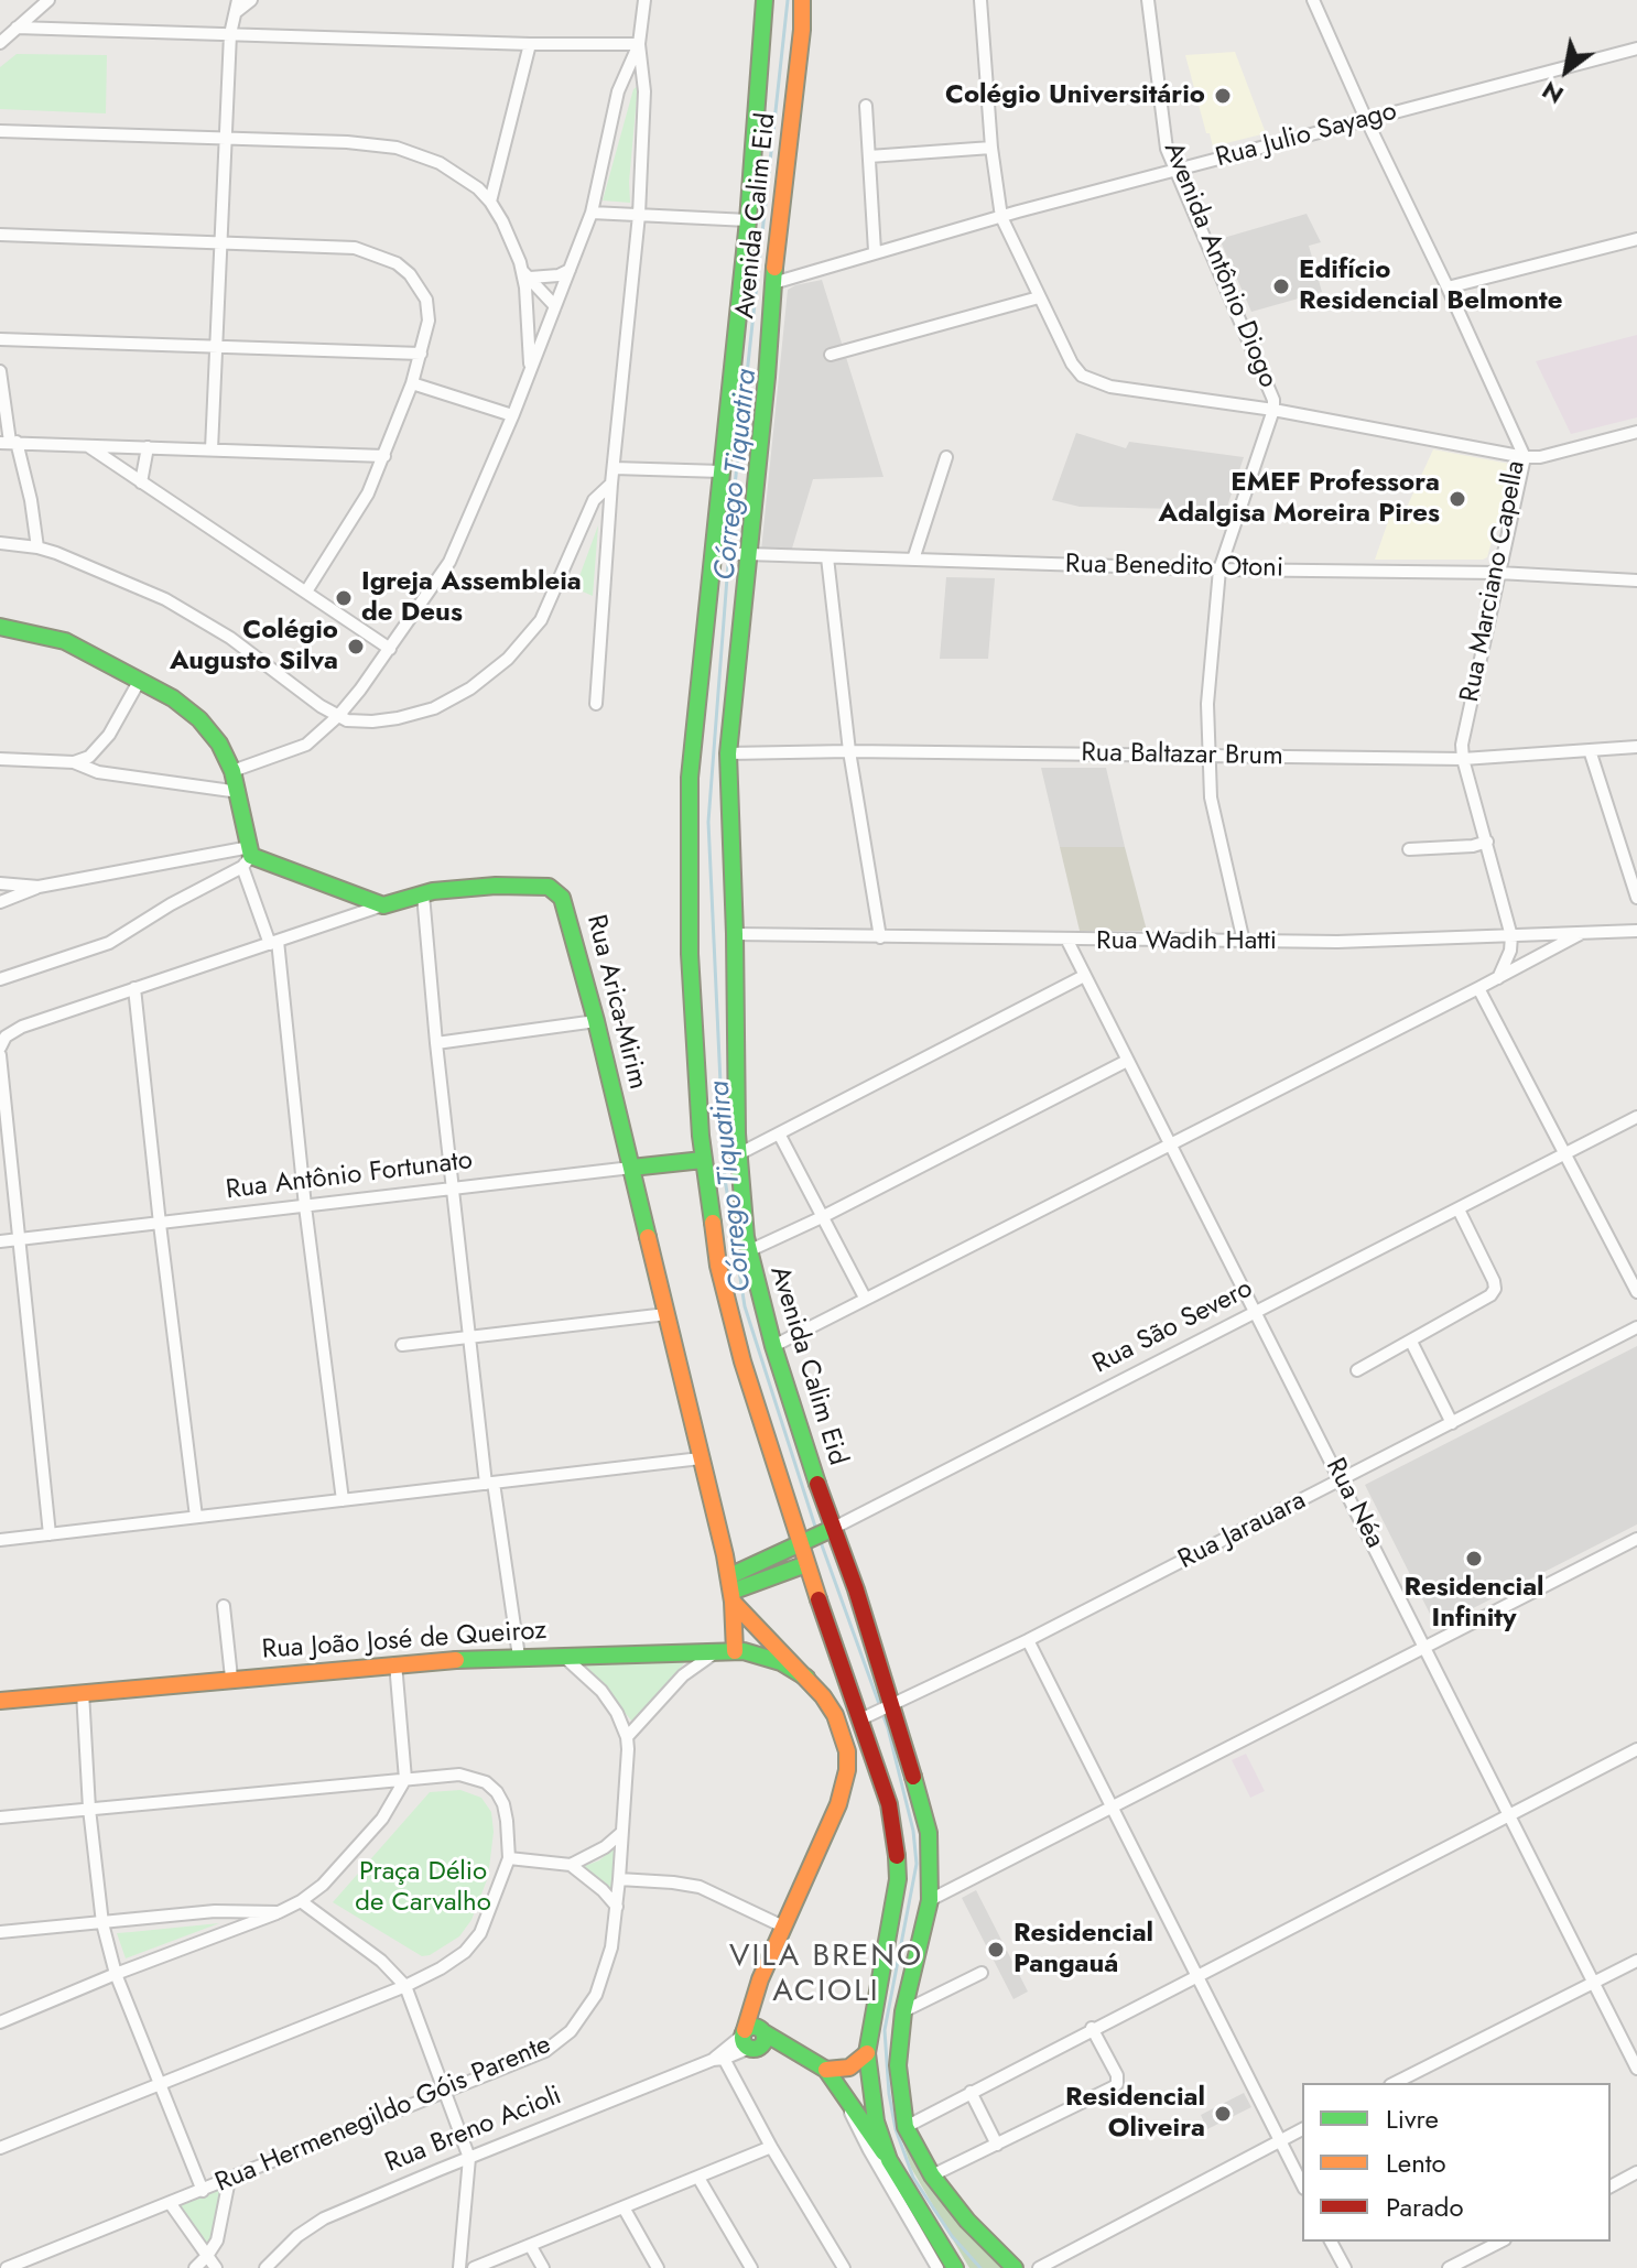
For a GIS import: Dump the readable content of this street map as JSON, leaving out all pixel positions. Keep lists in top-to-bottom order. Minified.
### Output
{"streets":{"main road":["Avenida Calim Eid","Rua Arica-Mirim","Rua Antônio Fortunato","Rua São Severo","Rua João José de Queiroz"],"street":["Rua Julio Sayago","Avenida Antônio Diogo","Rua Benedito Otoni","Rua Marciano Capella","Rua Baltazar Brum","Rua Wadih Hatti","Rua Néa","Rua Jarauara","Rua Hermenegildo Góis Parente","Rua Breno Acioli"]},"crossings":[["Rua Julio Sayago","Avenida Calim Eid"],["Rua Julio Sayago","Avenida Antônio Diogo"],["Rua Julio Sayago","Rua Marciano Capella"],["Avenida Calim Eid","Rua Benedito Otoni"],["Avenida Calim Eid","Rua Baltazar Brum"],["Avenida Calim Eid","Rua Wadih Hatti"],["Avenida Calim Eid","Rua Antônio Fortunato"],["Avenida Calim Eid","Rua São Severo"],["Avenida Calim Eid","Rua Jarauara"],["Avenida Antônio Diogo","Rua Benedito Otoni"],["Avenida Antônio Diogo","Rua Baltazar Brum"],["Avenida Antônio Diogo","Rua Wadih Hatti"],["Rua Benedito Otoni","Rua Marciano Capella"],["Rua Marciano Capella","Rua Baltazar Brum"],["Rua Marciano Capella","Rua Wadih Hatti"],["Rua Wadih Hatti","Rua Néa"],["Rua Arica-Mirim","Rua Antônio Fortunato"],["Rua Arica-Mirim","Rua São Severo"],["Rua Arica-Mirim","Rua João José de Queiroz"],["Rua Arica-Mirim","Rua Hermenegildo Góis Parente"],["Rua São Severo","Rua Néa"],["Rua Néa","Rua Jarauara"],["Rua João José de Queiroz","Rua Hermenegildo Góis Parente"]],"districts":["VILA BRENO ACIOLI"],"water":["Córrego Tiquatira"],"parks":["Praça Délio de Carvalho"],"places":["Colégio Universitário","Edifício Residencial Belmonte","EMEF Professora Adalgisa Moreira Pires","Igreja Assembleia de Deus","Colégio Augusto Silva","Residencial Infinity","Residencial Pangauá","Residencial Oliveira"],"legend":["Livre","Lento","Parado"],"north":"bottom left"}
